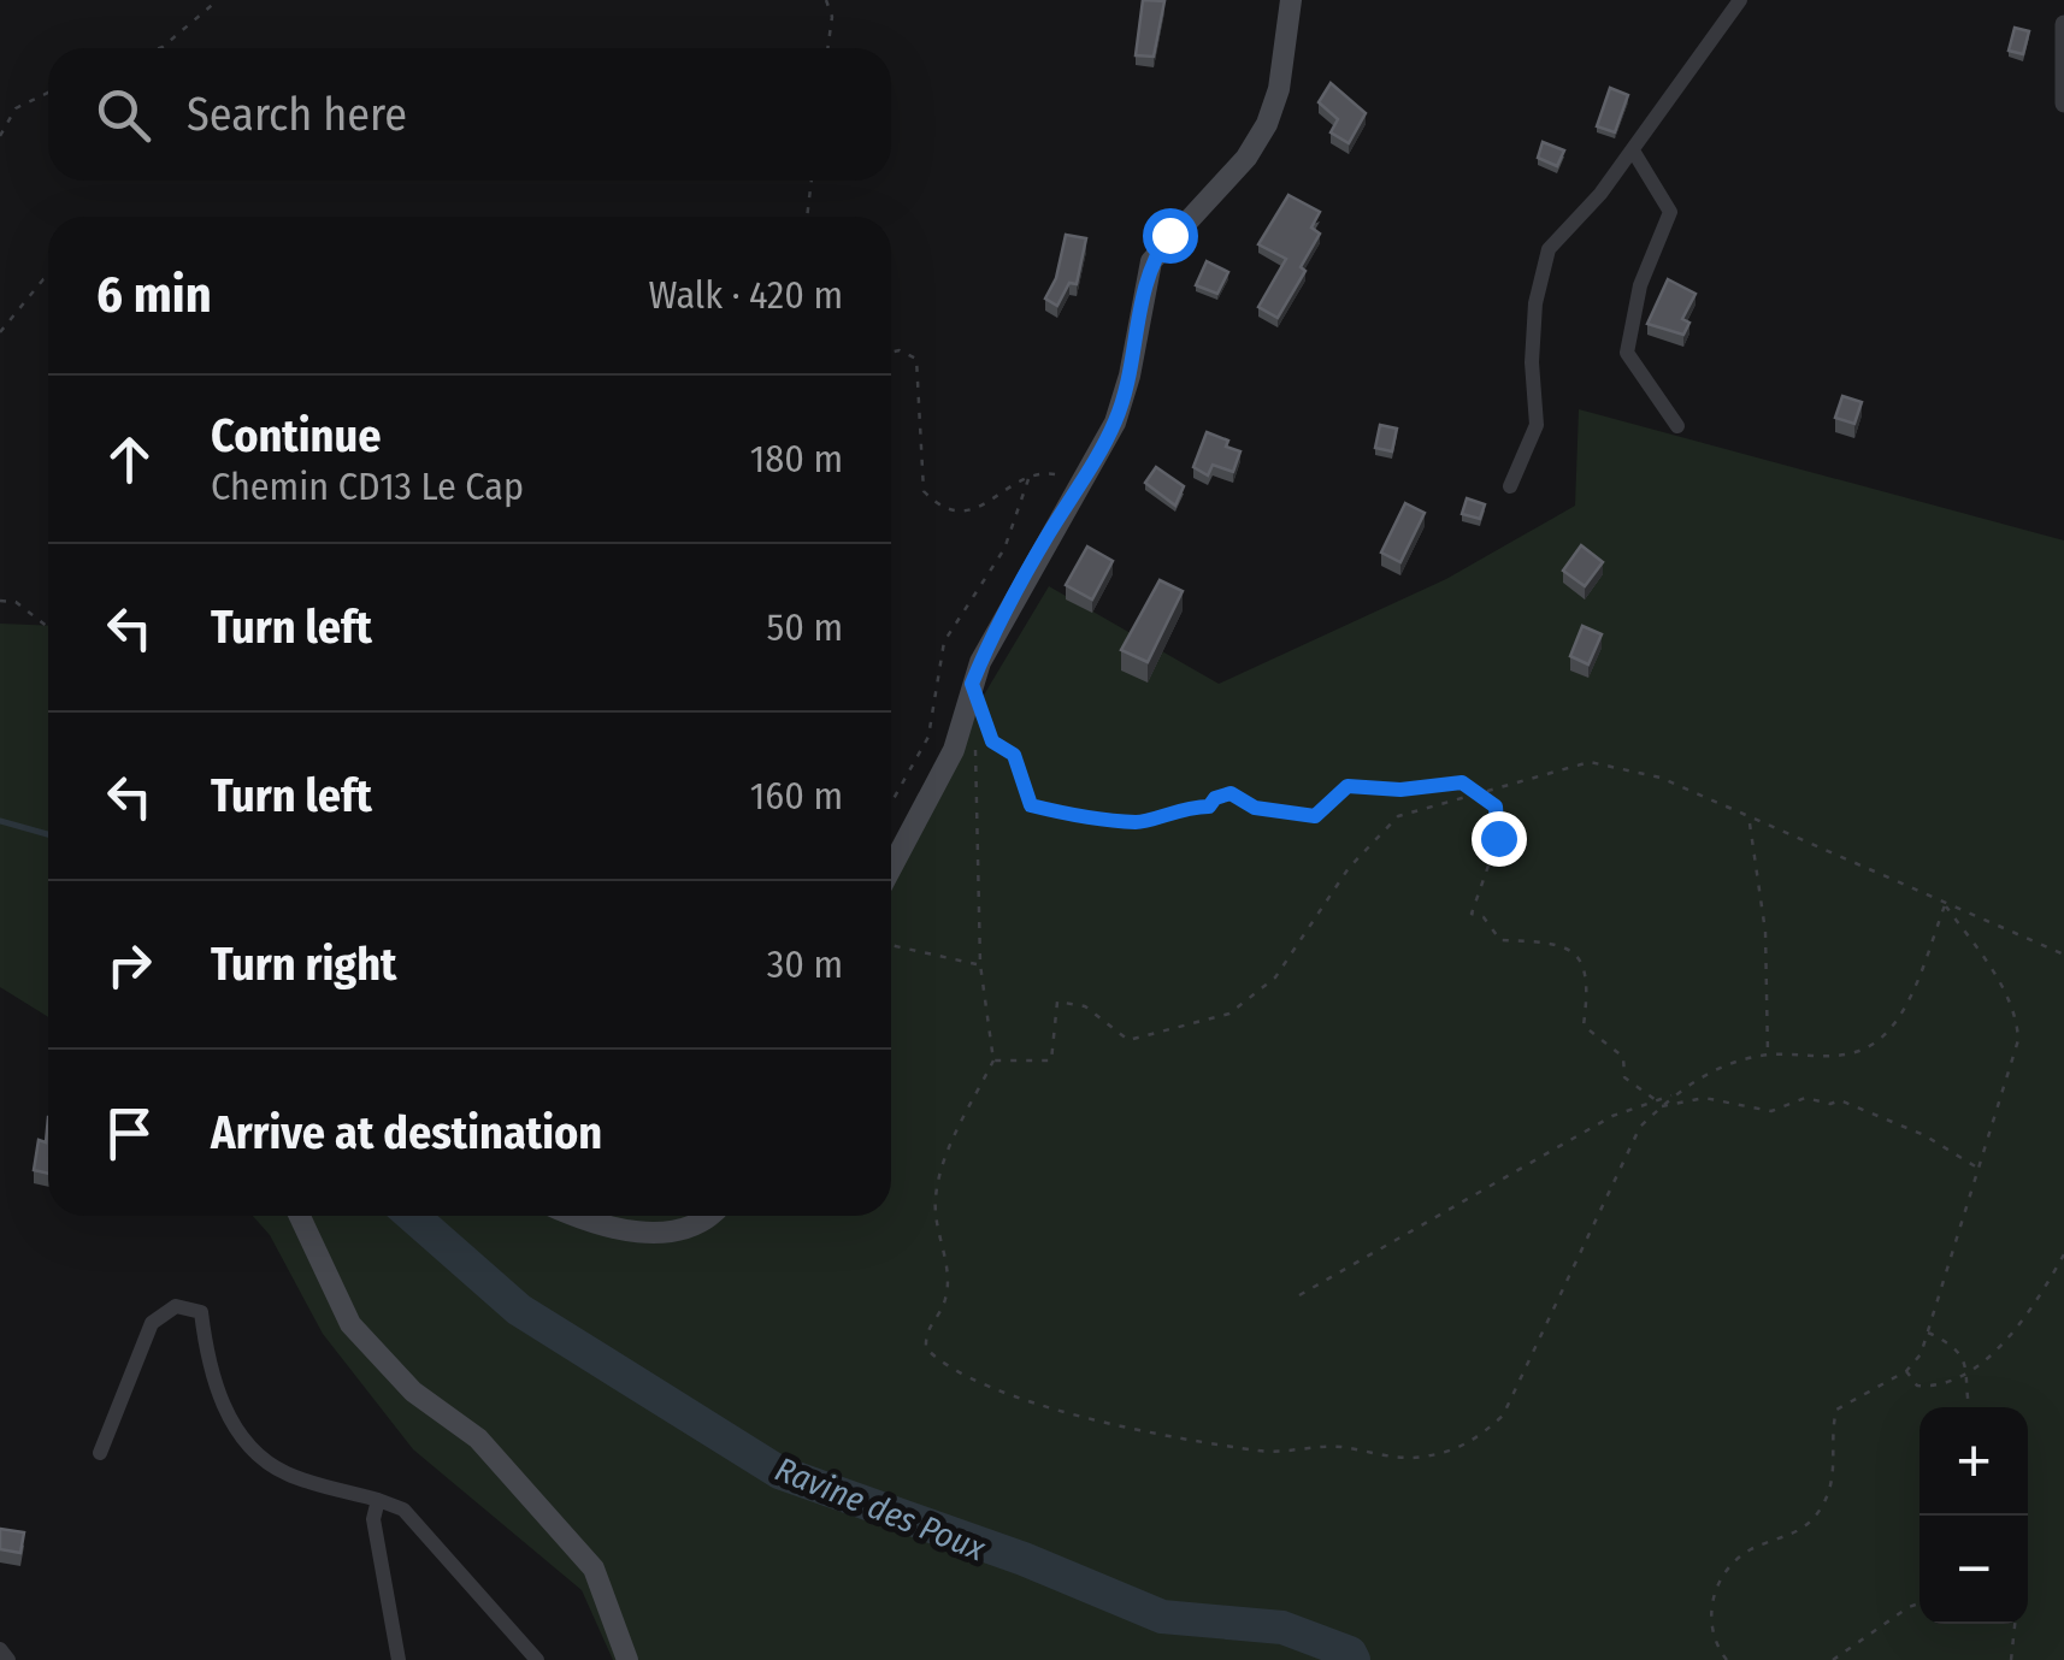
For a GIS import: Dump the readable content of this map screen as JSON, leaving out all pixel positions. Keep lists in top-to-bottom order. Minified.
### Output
{"water":["Ravine des Poux"],"page":{"search":"Search here","heading":["6 min","Walk · 420 m"],"list":[["Continue","Chemin CD13 Le Cap","180 m"],["Turn left","50 m"],["Turn left","160 m"],["Turn right","30 m"],"Arrive at destination"],"map_buttons":["+","−"]}}
